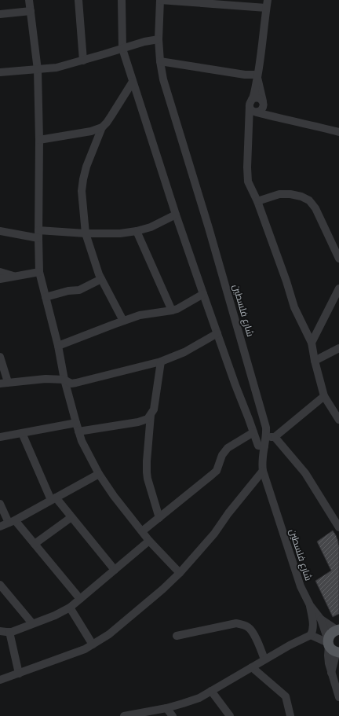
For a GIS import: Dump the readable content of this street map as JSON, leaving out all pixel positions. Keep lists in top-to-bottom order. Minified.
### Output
{"streets":{"street":["شارع فلسطين"]}}
